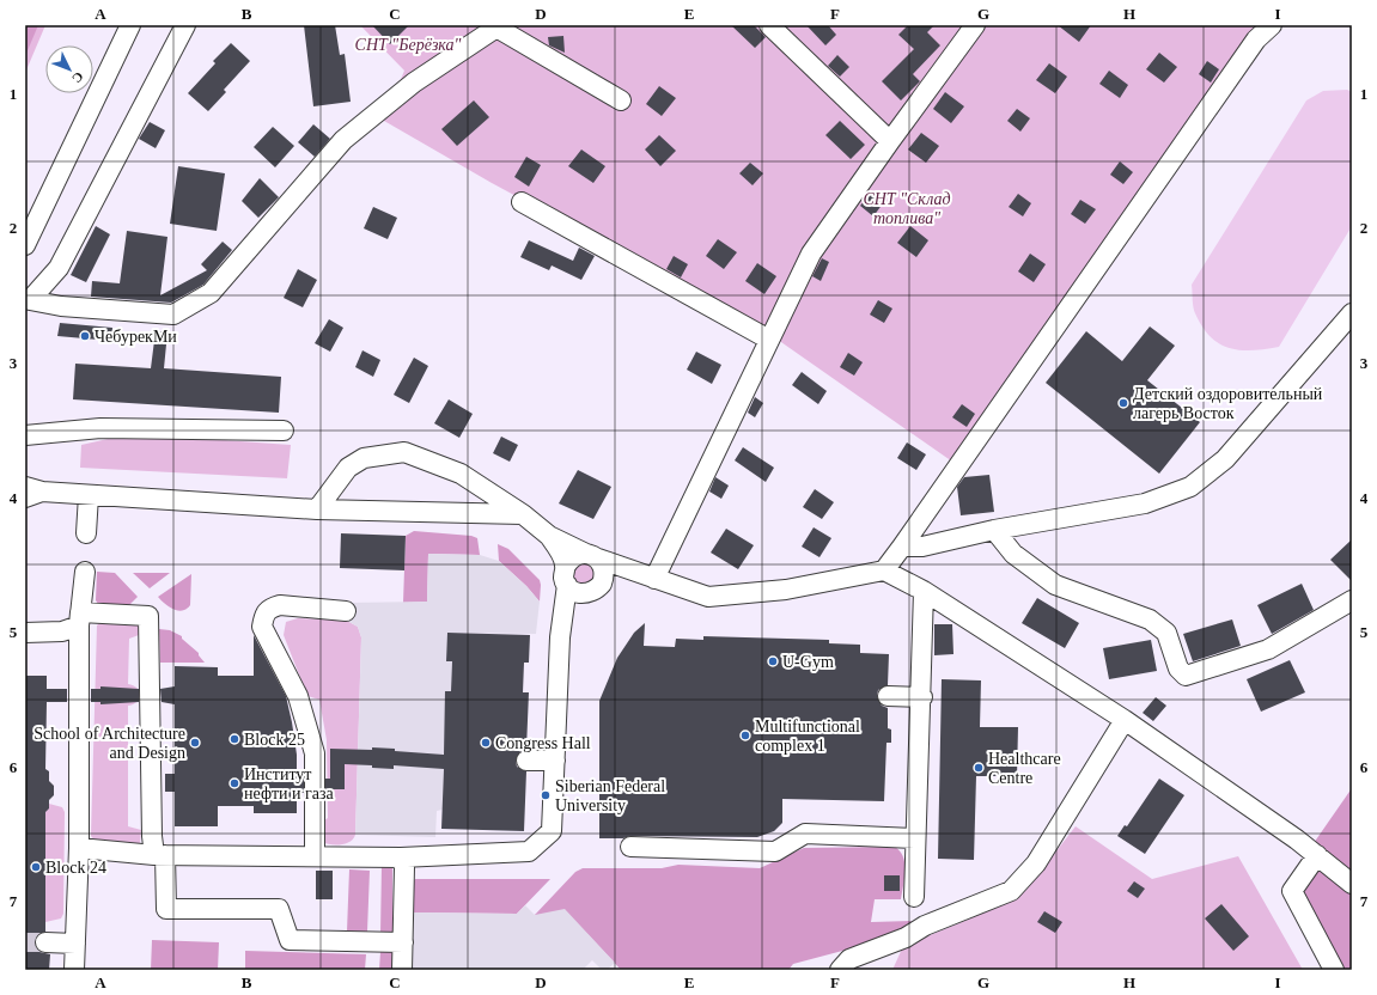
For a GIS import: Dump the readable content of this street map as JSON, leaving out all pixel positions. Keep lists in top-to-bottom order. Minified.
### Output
{"parks":["СНТ \"Берёзка\"","СНТ \"Склад топлива\""],"places":["ЧебурекМи","Детский оздоровительный лагерь Восток","U-Gym","Multifunctional complex 1","Block 25","School of Architecture and Design","Congress Hall","Healthcare Centre","Институт нефти и газа","Siberian Federal University","Block 24"],"north":"bottom right","grid":{"columns":["A","B","C","D","E","F","G","H","I"],"rows":["1","2","3","4","5","6","7"]}}
